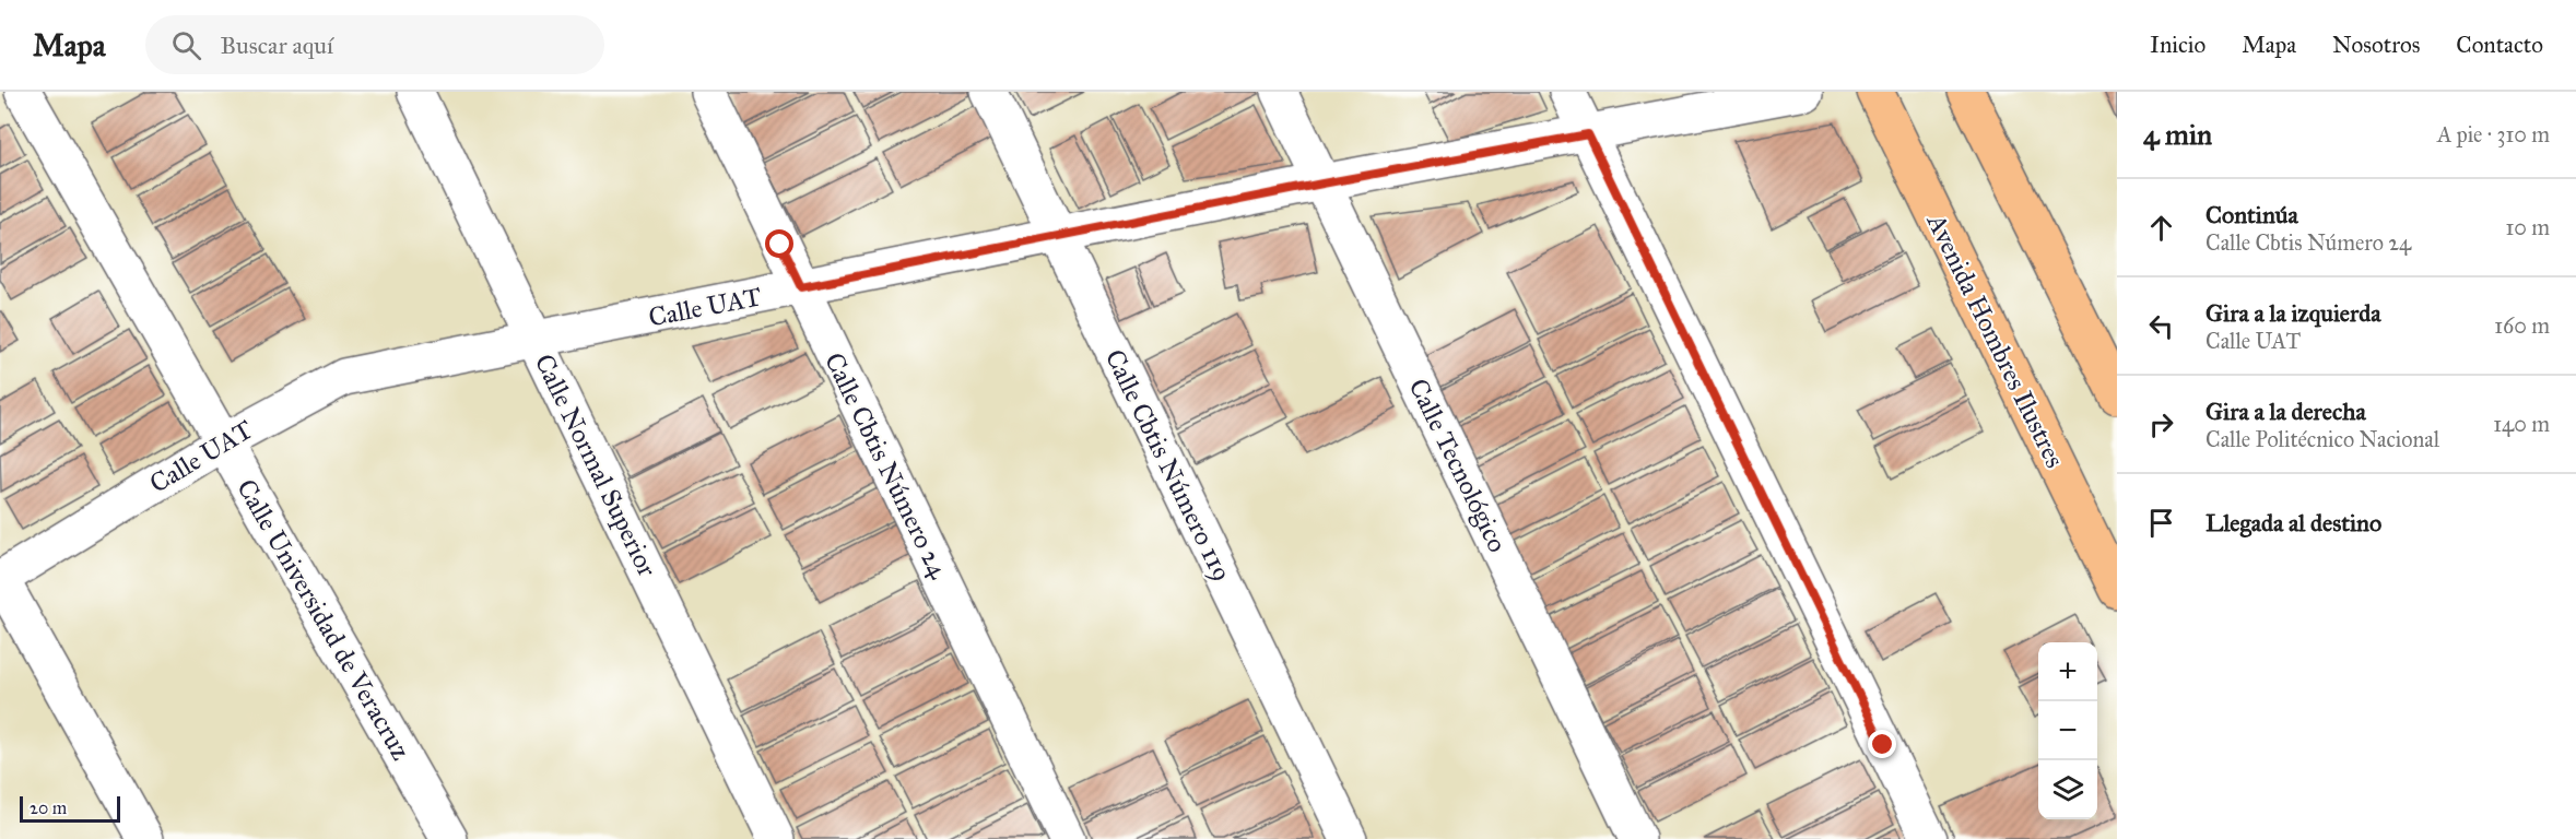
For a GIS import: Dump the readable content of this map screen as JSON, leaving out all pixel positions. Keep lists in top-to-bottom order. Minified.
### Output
{"streets":{"main road":["Avenida Hombres Ilustres"],"street":["Calle UAT","Calle Normal Superior","Calle Cbtis Número 24","Calle Cbtis Número 119","Calle Tecnológico","Calle Universidad de Veracruz"]},"crossings":[["Calle UAT","Calle Normal Superior"],["Calle UAT","Calle Cbtis Número 24"],["Calle UAT","Calle Cbtis Número 119"],["Calle UAT","Calle Tecnológico"],["Calle UAT","Calle Universidad de Veracruz"]],"scale_bar":"20 m","page":{"header":"Mapa","search":"Buscar aquí","nav":["Inicio","Mapa","Nosotros","Contacto"],"heading":["4 min","A pie · 310 m"],"list":[["Continúa","Calle Cbtis Número 24","10 m"],["Gira a la izquierda","Calle UAT","160 m"],["Gira a la derecha","Calle Politécnico Nacional","140 m"],"Llegada al destino"],"map_buttons":["+","−"],"scale":"20 m"}}
